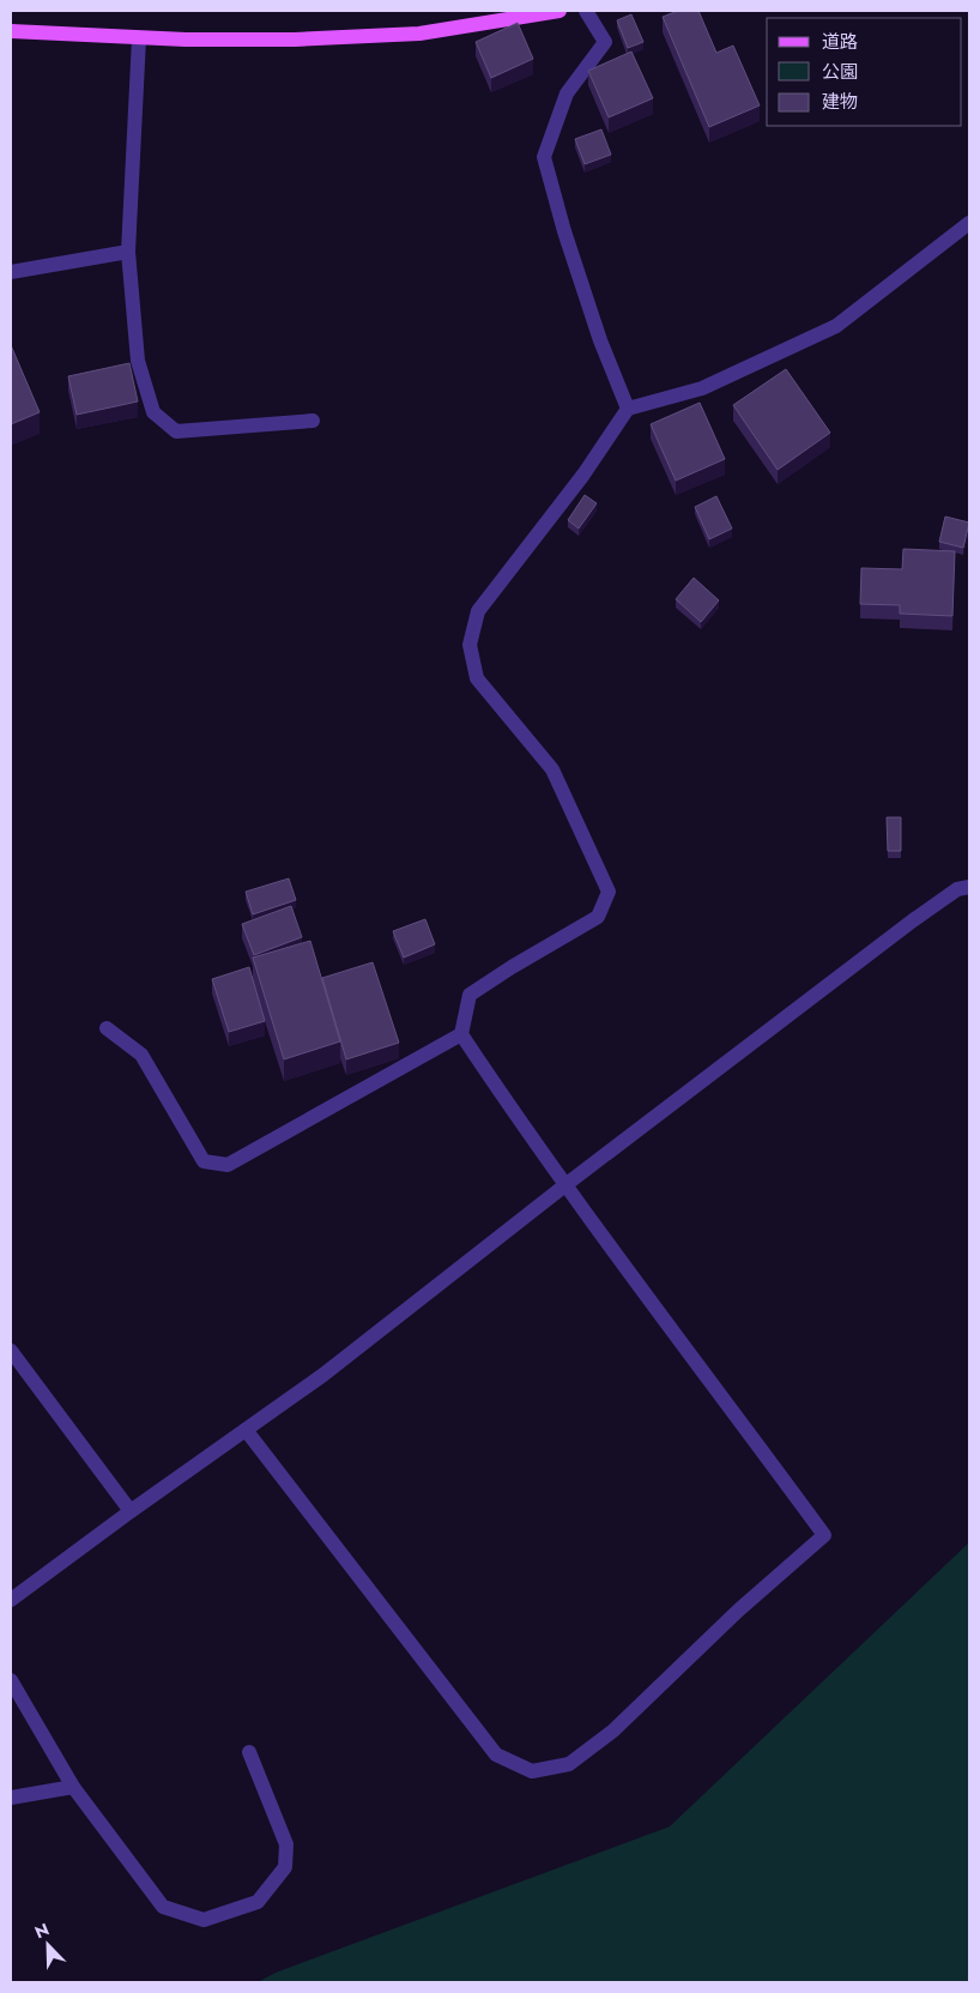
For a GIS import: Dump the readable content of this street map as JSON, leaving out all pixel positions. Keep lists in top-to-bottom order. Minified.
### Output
{"legend":["道路","公園","建物"],"north":"top left"}
